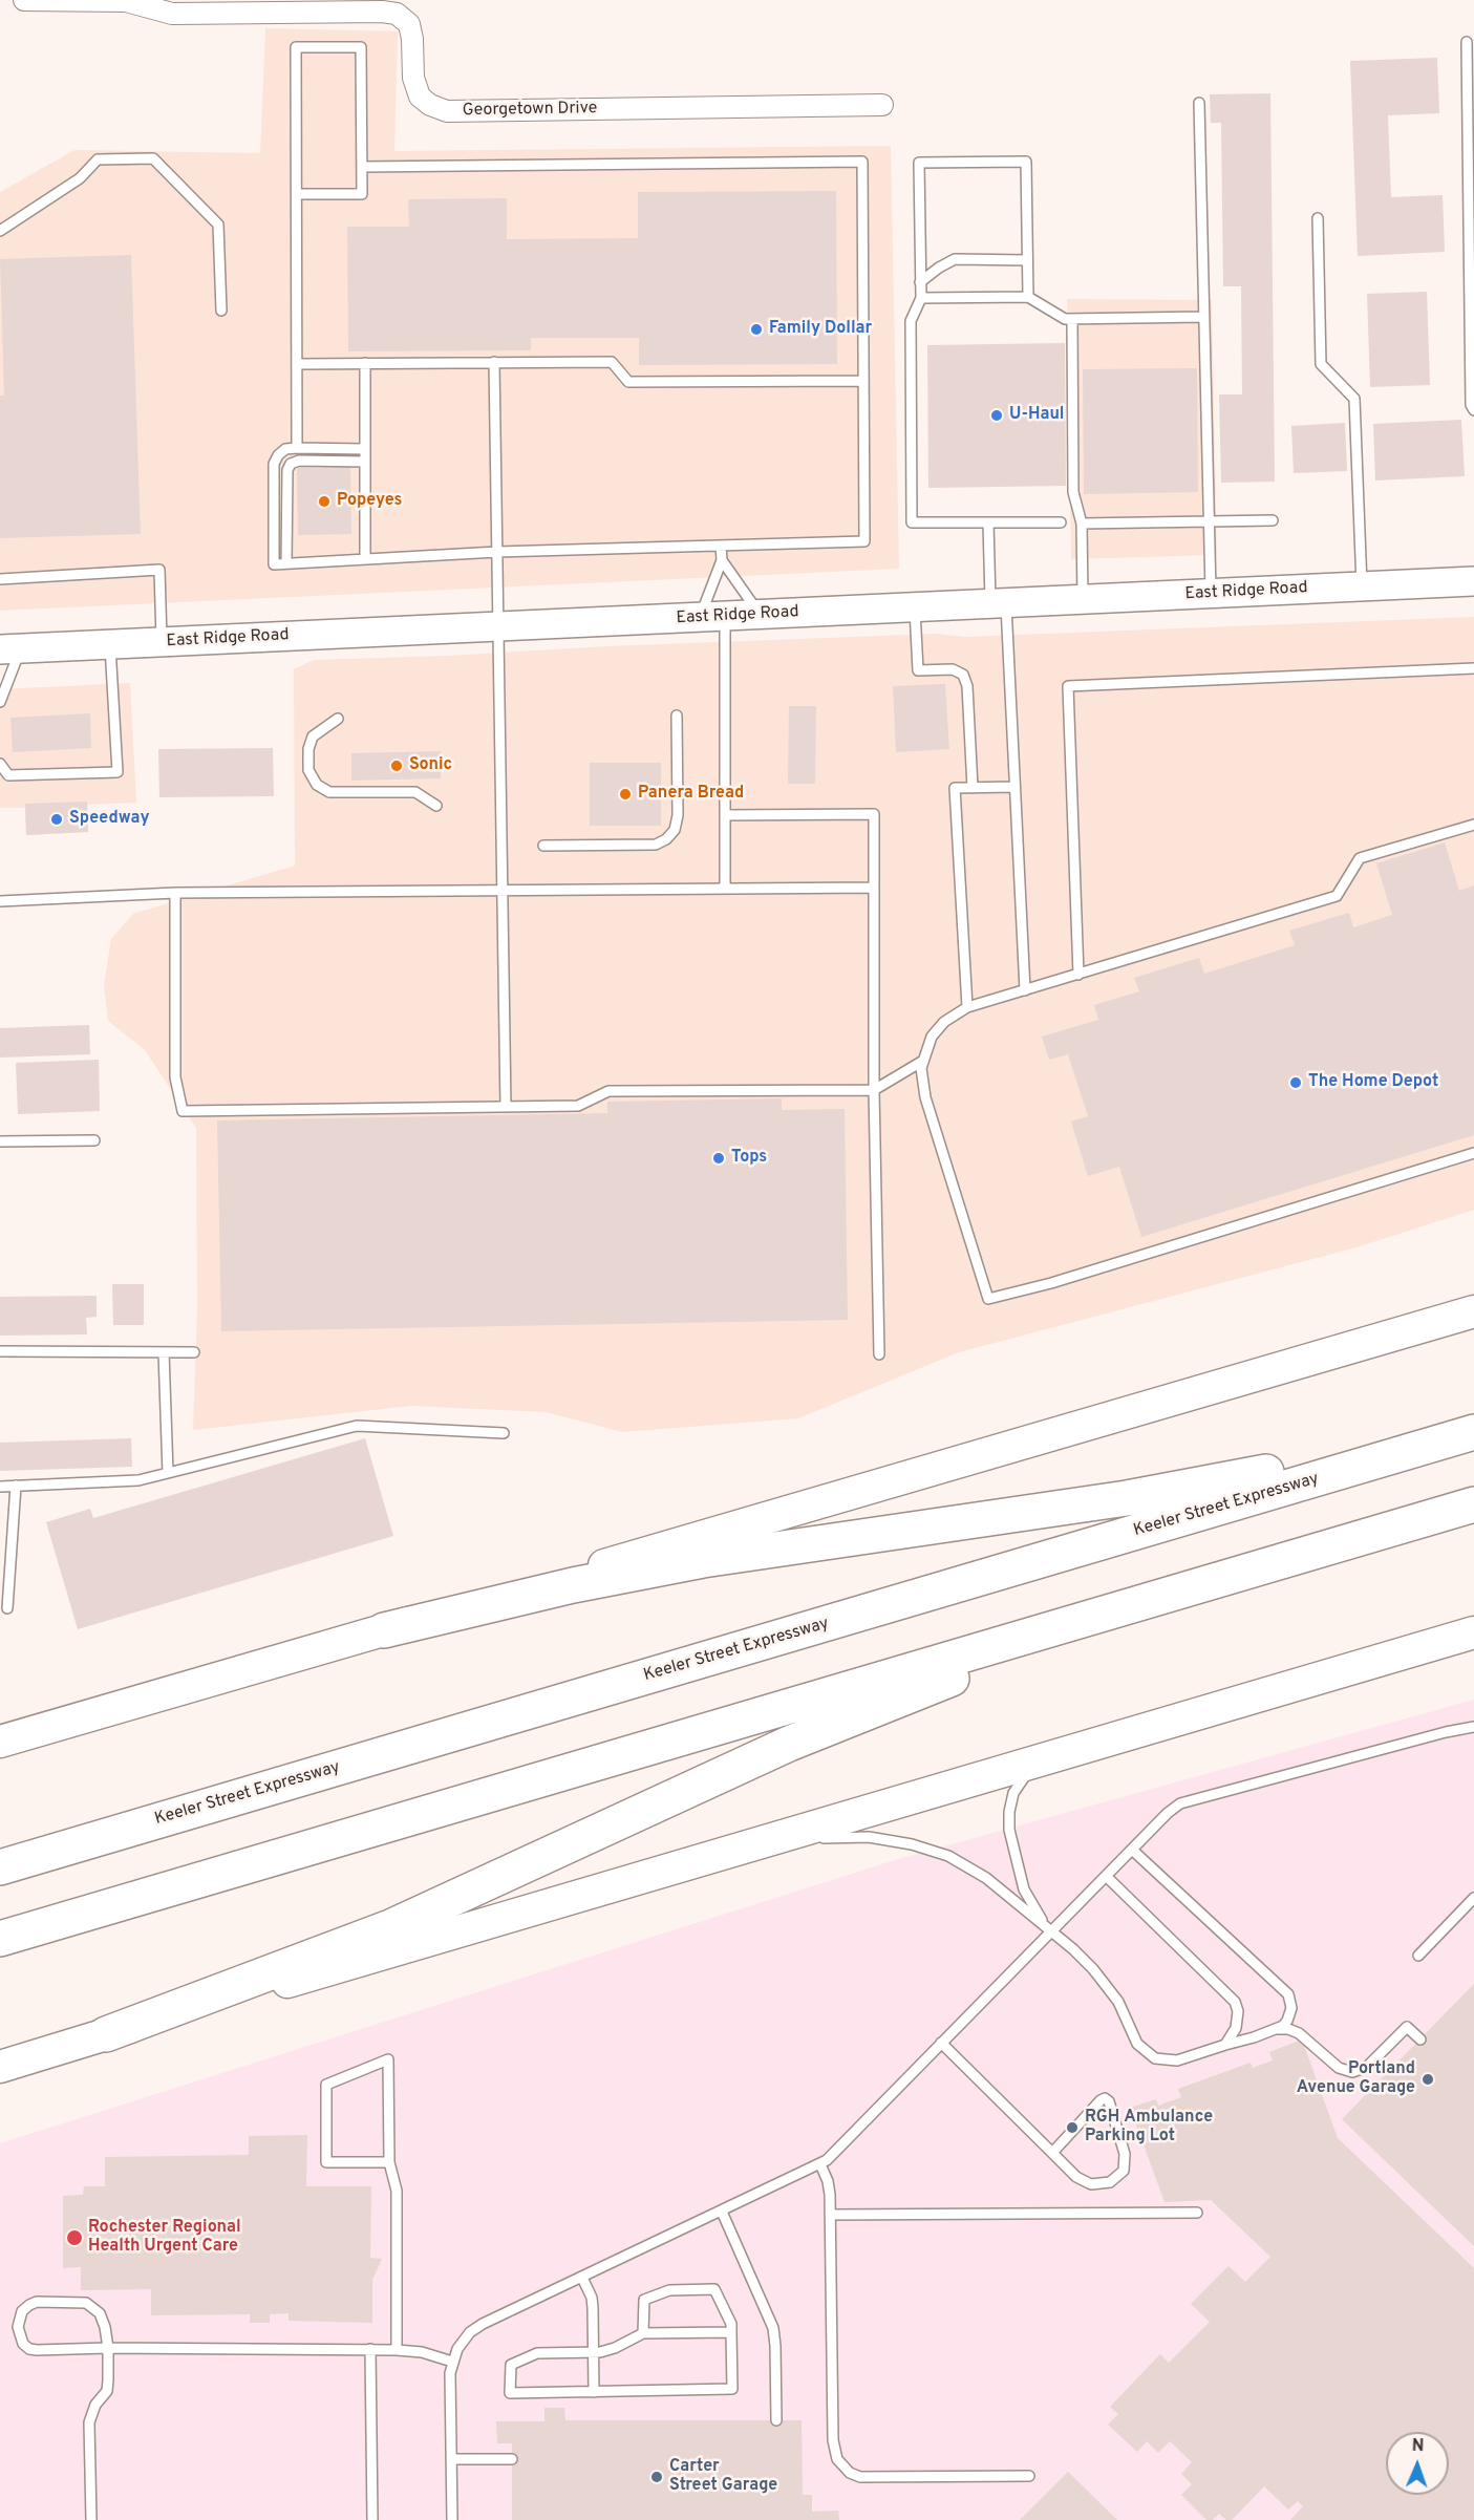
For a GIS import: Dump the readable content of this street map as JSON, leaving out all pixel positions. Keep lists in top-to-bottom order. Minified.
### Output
{"streets":{"highway":["Keeler Street Expressway"],"main road":["East Ridge Road"],"street":["Georgetown Drive"]},"places":["Family Dollar","U-Haul","Popeyes","Sonic","Panera Bread","Speedway","The Home Depot","Tops","Portland Avenue Garage","RGH Ambulance Parking Lot","Rochester Regional Health Urgent Care","Carter Street Garage"],"north":"top"}
